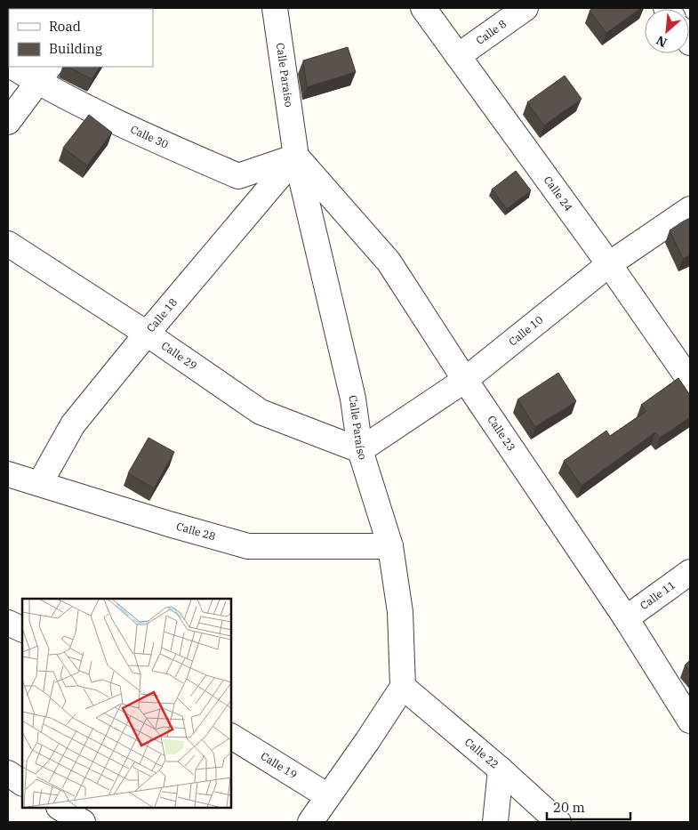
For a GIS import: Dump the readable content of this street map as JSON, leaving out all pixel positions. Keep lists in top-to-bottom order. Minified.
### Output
{"streets":{"street":["Calle 8","Calle Paraíso","Calle 30","Calle 24","Calle 18","Calle 10","Calle 29","Calle 23","Calle 28","Calle 11","Calle 22","Calle 19"]},"crossings":[["Calle 8","Calle 24"],["Calle Paraíso","Calle 30"],["Calle Paraíso","Calle 18"],["Calle Paraíso","Calle 10"],["Calle Paraíso","Calle 29"],["Calle Paraíso","Calle 23"],["Calle Paraíso","Calle 28"],["Calle Paraíso","Calle 22"],["Calle 30","Calle 18"],["Calle 30","Calle 23"],["Calle 24","Calle 10"],["Calle 18","Calle 29"],["Calle 18","Calle 23"],["Calle 18","Calle 28"],["Calle 10","Calle 29"],["Calle 10","Calle 23"],["Calle 23","Calle 11"]],"legend":["Road","Building"],"scale_bar":"20 m","north":"bottom left"}
